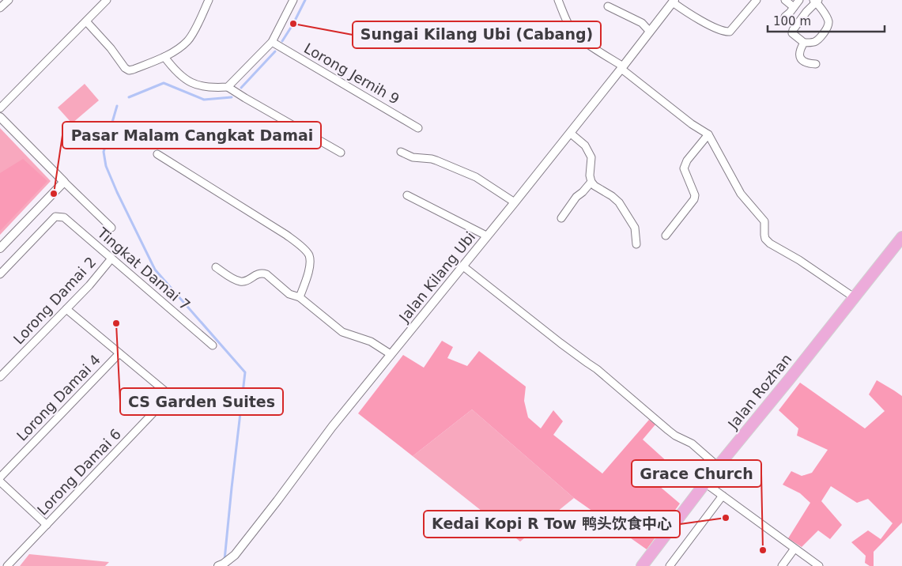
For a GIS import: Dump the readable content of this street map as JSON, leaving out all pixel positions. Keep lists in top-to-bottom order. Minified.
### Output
{"streets":{"main road":["Jalan Rozhan"],"street":["Lorong Jernih 9","Tingkat Damai 7","Jalan Kilang Ubi","Lorong Damai 2","Lorong Damai 4","Lorong Damai 6"]},"crossings":[["Tingkat Damai 7","Lorong Damai 2"],["Lorong Damai 4","Lorong Damai 6"]],"places":["Sungai Kilang Ubi (Cabang)","Pasar Malam Cangkat Damai","CS Garden Suites","Kedai Kopi R Tow 鸭头饮食中心","Grace Church"],"scale_bar":"100 m"}
